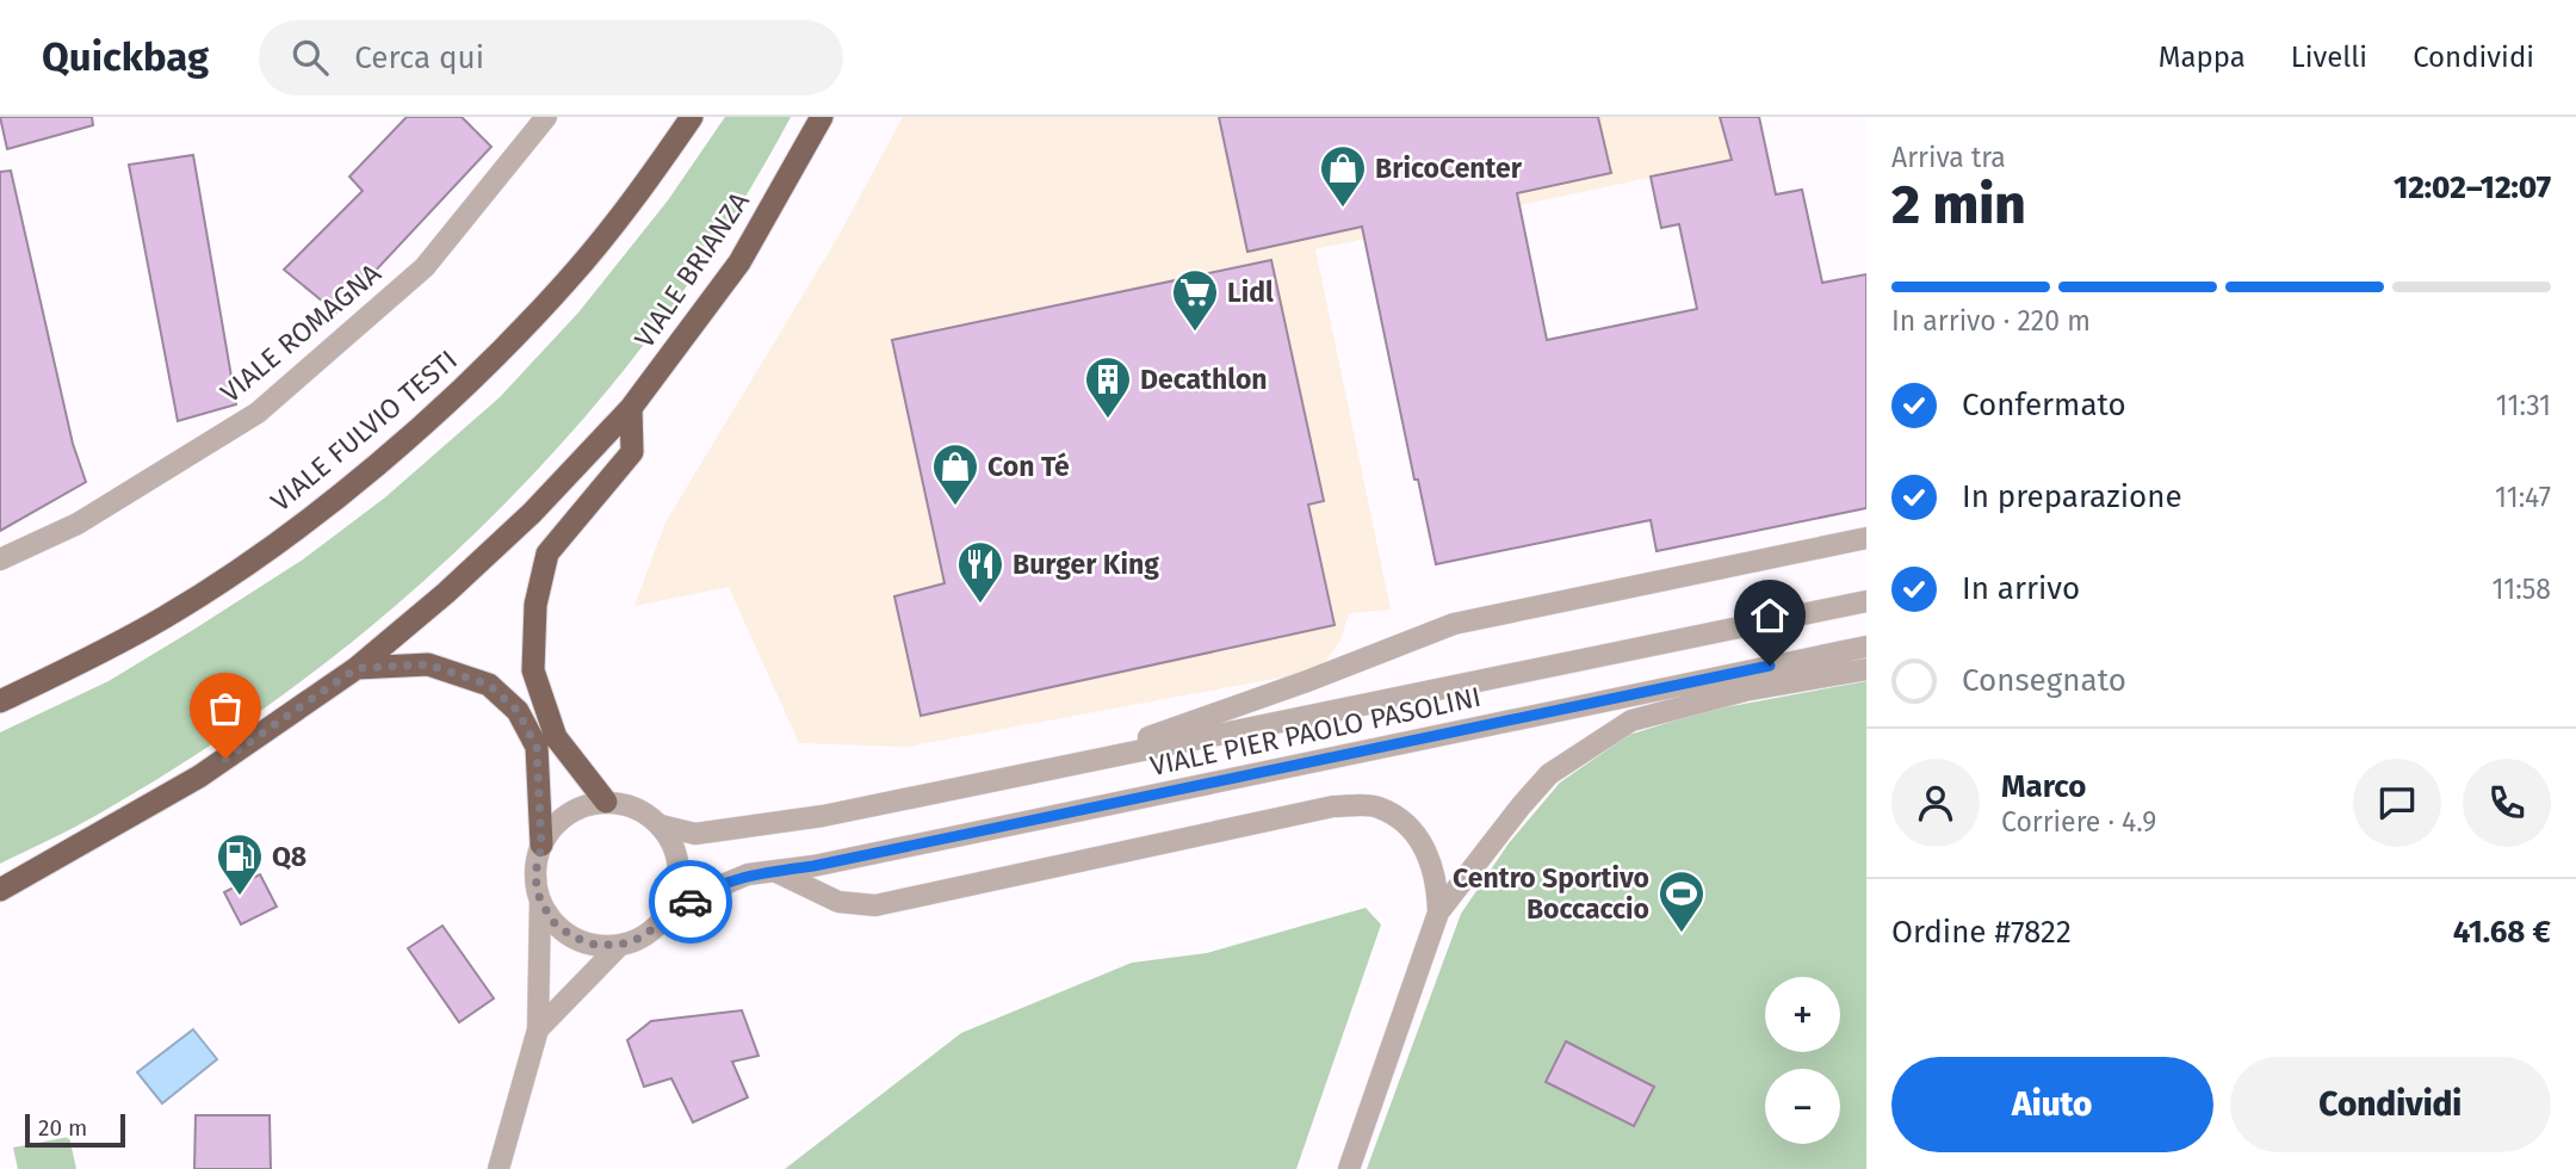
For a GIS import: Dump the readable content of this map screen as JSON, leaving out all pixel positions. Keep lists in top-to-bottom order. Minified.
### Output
{"streets":{"highway":["VIALE BRIANZA","VIALE FULVIO TESTI"],"street":["VIALE ROMAGNA","VIALE PIER PAOLO PASOLINI"]},"places":{"shop":["BricoCenter","Con Té"],"supermarket":["Lidl"],"building":["Decathlon"],"restaurant":["Burger King"],"fuel station":["Q8"],"sports":["Centro Sportivo Boccaccio"]},"scale_bar":"20 m","page":{"header":"Quickbag","search":"Cerca qui","nav":["Mappa","Livelli","Condividi"],"heading":["2 min","Arriva tra","12:02–12:07"],"panel":["Marco","Corriere · 4.9","Ordine #7822","41.68 €"],"bar":"In arrivo · 220 m","list":[["Confermato","11:31"],["In preparazione","11:47"],["In arrivo","11:58"],"Consegnato"],"map_buttons":["+","−"],"buttons":["Aiuto","Condividi"],"scale":"20 m"}}
